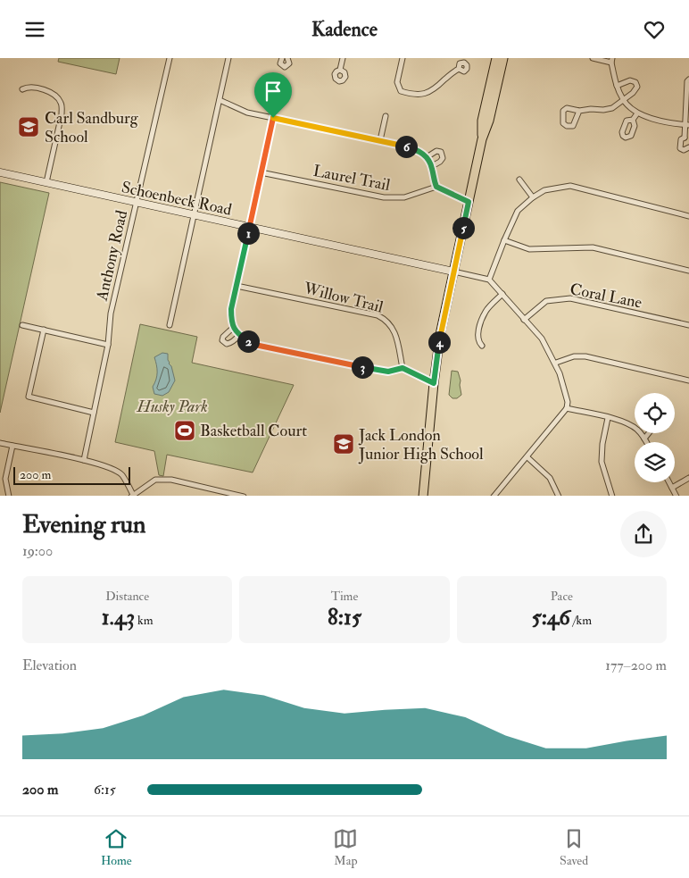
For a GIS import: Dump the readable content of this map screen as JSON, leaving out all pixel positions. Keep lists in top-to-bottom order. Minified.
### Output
{"streets":{"main road":["Schoenbeck Road"],"street":["Laurel Trail","Anthony Road","Coral Lane","Willow Trail"]},"crossings":[["Schoenbeck Road","Anthony Road"]],"parks":["Husky Park"],"places":{"school or university":["Carl Sandburg School","Jack London Junior High School"],"sports":["Basketball Court"]},"scale_bar":"200 m","page":{"header":"Kadence","pins":["6","5","1","2","4","3"],"scale":"200 m","heading":["Evening run","19:00"],"stats":[["Distance","1.43 km"],["Time","8:15"],["Pace","5:46 /km"]],"chart":["Elevation","177–200 m"],"list":[{"name":"200 m","note":"6:15"}],"tabs":["Home","Map","Saved"]}}
